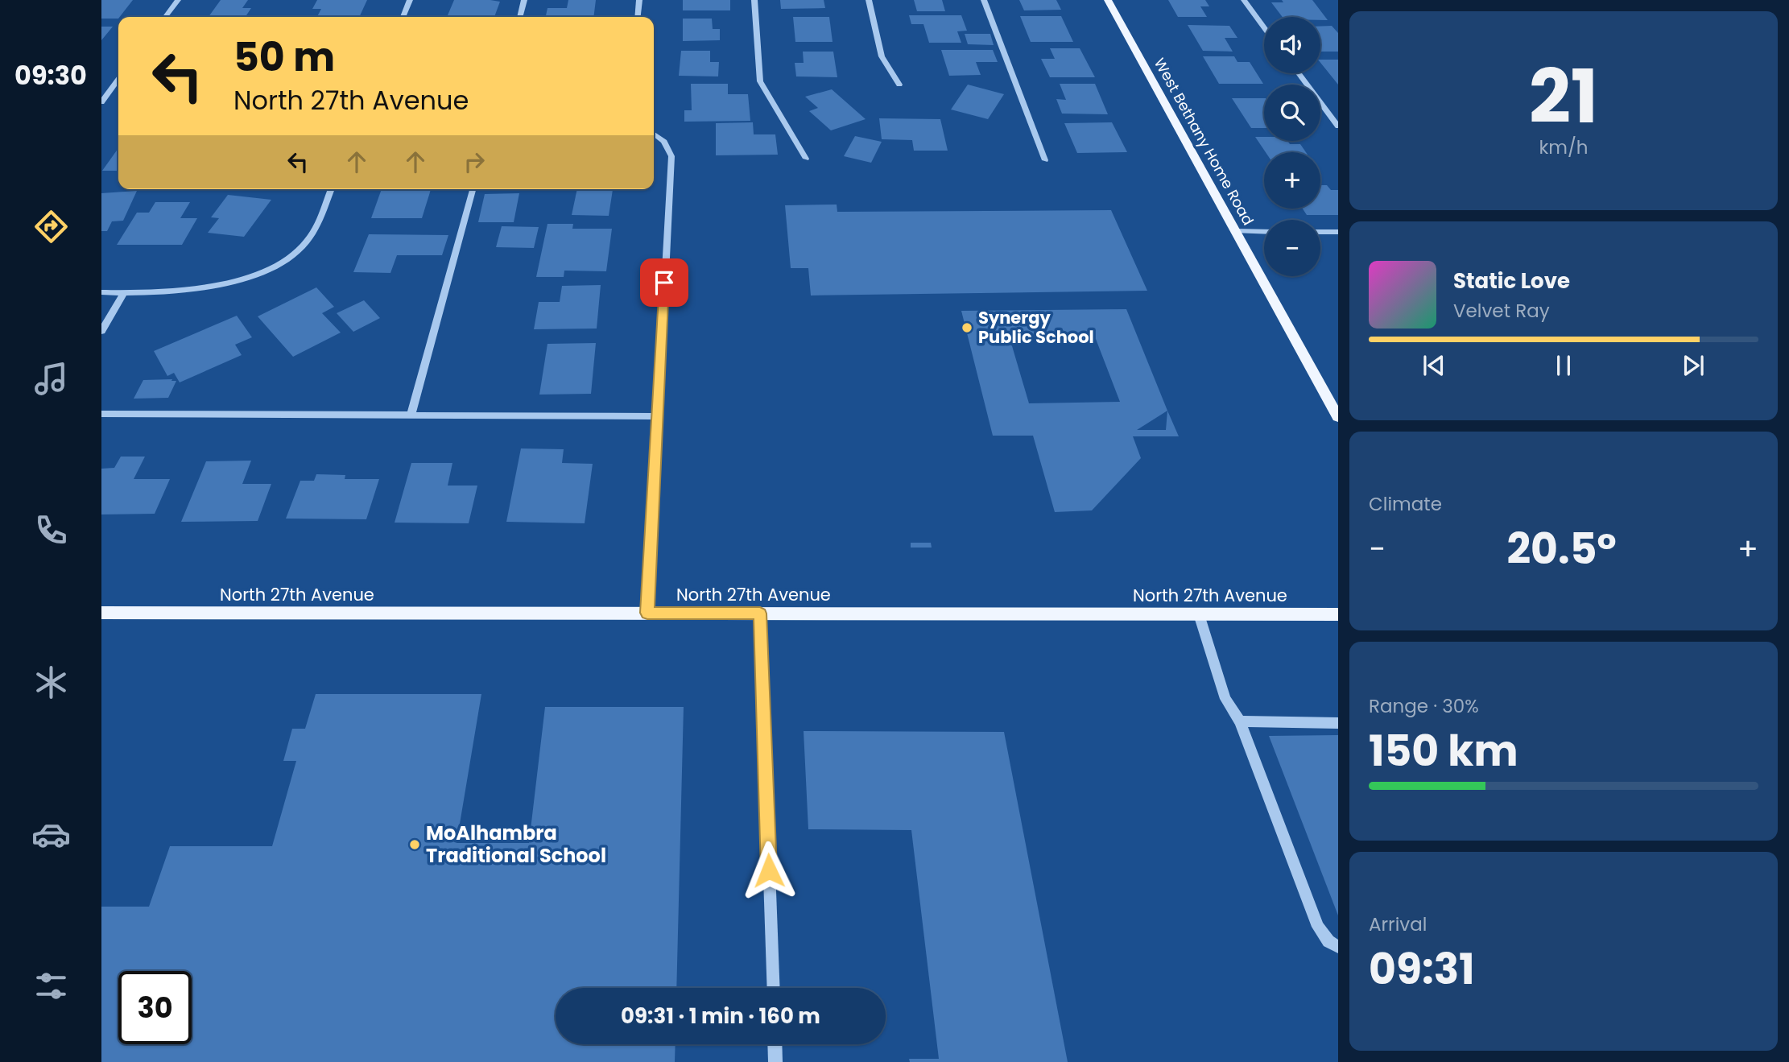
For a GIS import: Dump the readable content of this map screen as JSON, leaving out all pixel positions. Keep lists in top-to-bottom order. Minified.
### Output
{"streets":{"main road":["West Bethany Home Road","North 27th Avenue"]},"places":["Synergy Public School","MoAlhambra Traditional School"],"page":{"tabs":"09:30","tile":[["21","km/h"],"Climate",["Range · 30%","150 km"],["Arrival","09:31"]],"map_buttons":["+","−"],"turn":["50 m","North 27th Avenue"],"song":["Static Love","Velvet Ray"],"heat":["−","20.5°","+"],"limit":"30","trip":"09:31 · 1 min · 160 m"}}
